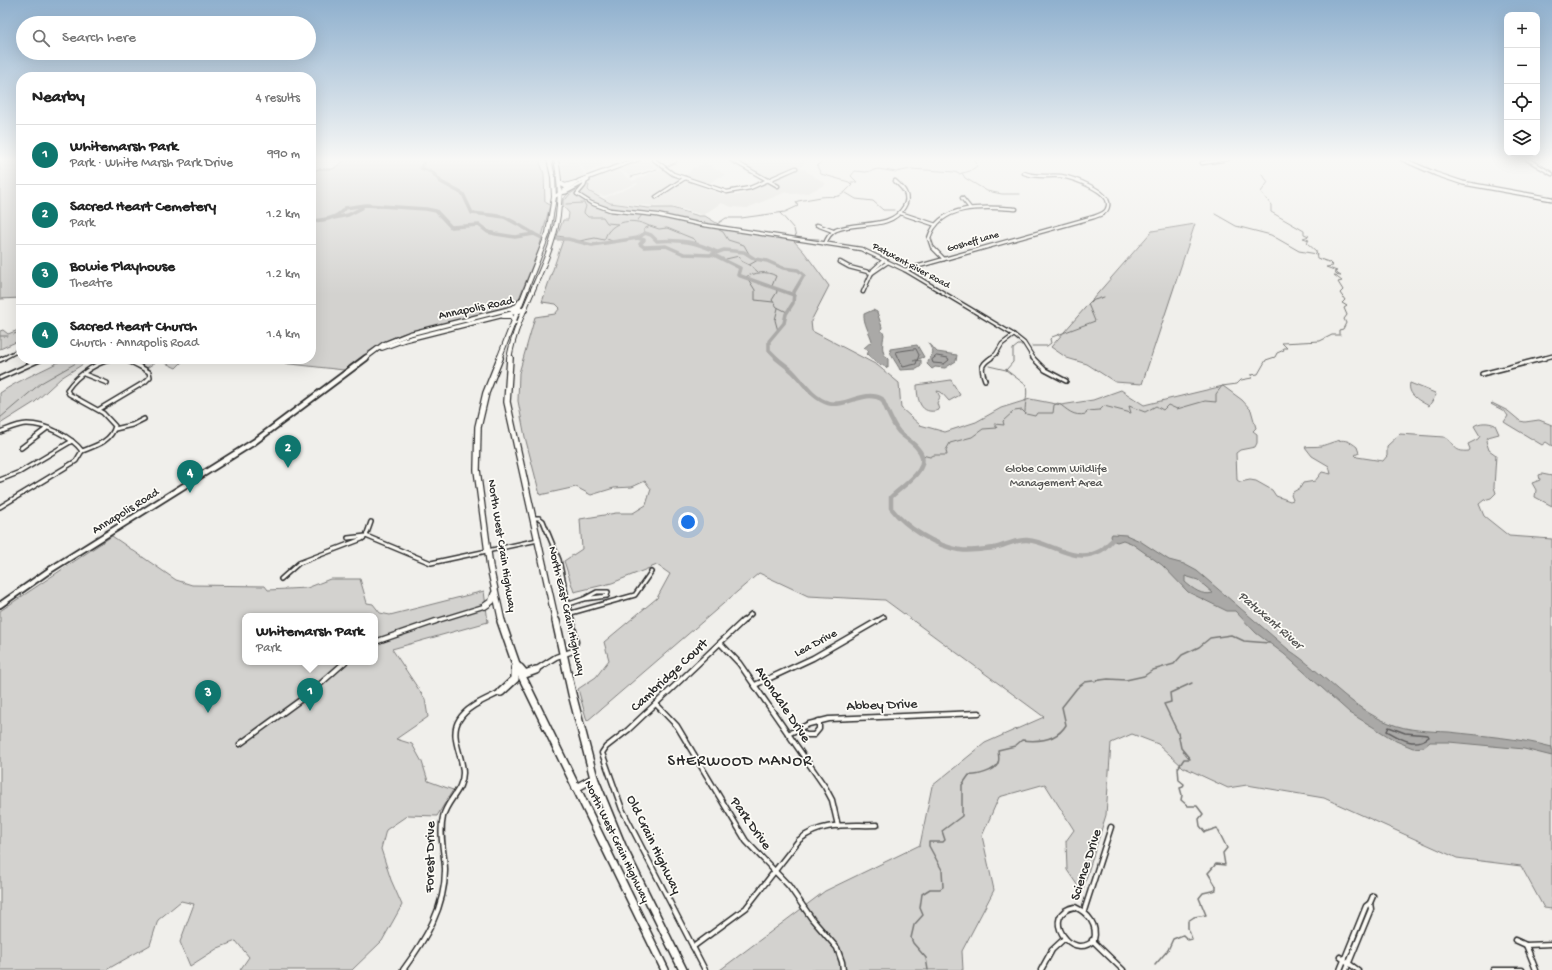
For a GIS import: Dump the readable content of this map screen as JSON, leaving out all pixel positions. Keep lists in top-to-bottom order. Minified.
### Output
{"streets":{"highway":["North West Crain Highway","North East Crain Highway"],"main road":["Annapolis Road"],"street":["Gosheff Lane","Patuxent River Road","Lea Drive","Cambridge Court","Avondale Drive","Abbey Drive","Park Drive","Old Crain Highway","Forest Drive","Science Drive"]},"crossings":[["Gosheff Lane","Patuxent River Road"],["Annapolis Road","North West Crain Highway"],["Annapolis Road","North East Crain Highway"],["Lea Drive","Avondale Drive"],["Cambridge Court","Avondale Drive"],["Cambridge Court","Park Drive"],["Cambridge Court","Old Crain Highway"],["Avondale Drive","Abbey Drive"]],"districts":["SHERWOOD MANOR"],"water":["Patuxent River"],"parks":["Globe Comm Wildlife Management Area"],"page":{"map_buttons":["+","−"],"search":"Search here","heading":["Nearby","4 results"],"list":[{"mark":"1","name":"Whitemarsh Park","note":"Park · White Marsh Park Drive","value":"990 m"},{"mark":"2","name":"Sacred Heart Cemetery","note":"Park","value":"1.2 km"},{"mark":"3","name":"Bowie Playhouse","note":"Theatre","value":"1.2 km"},{"mark":"4","name":"Sacred Heart Church","note":"Church · Annapolis Road","value":"1.4 km"}],"pins":["2","4","1","3"],"popup":["Whitemarsh Park","Park"]}}
